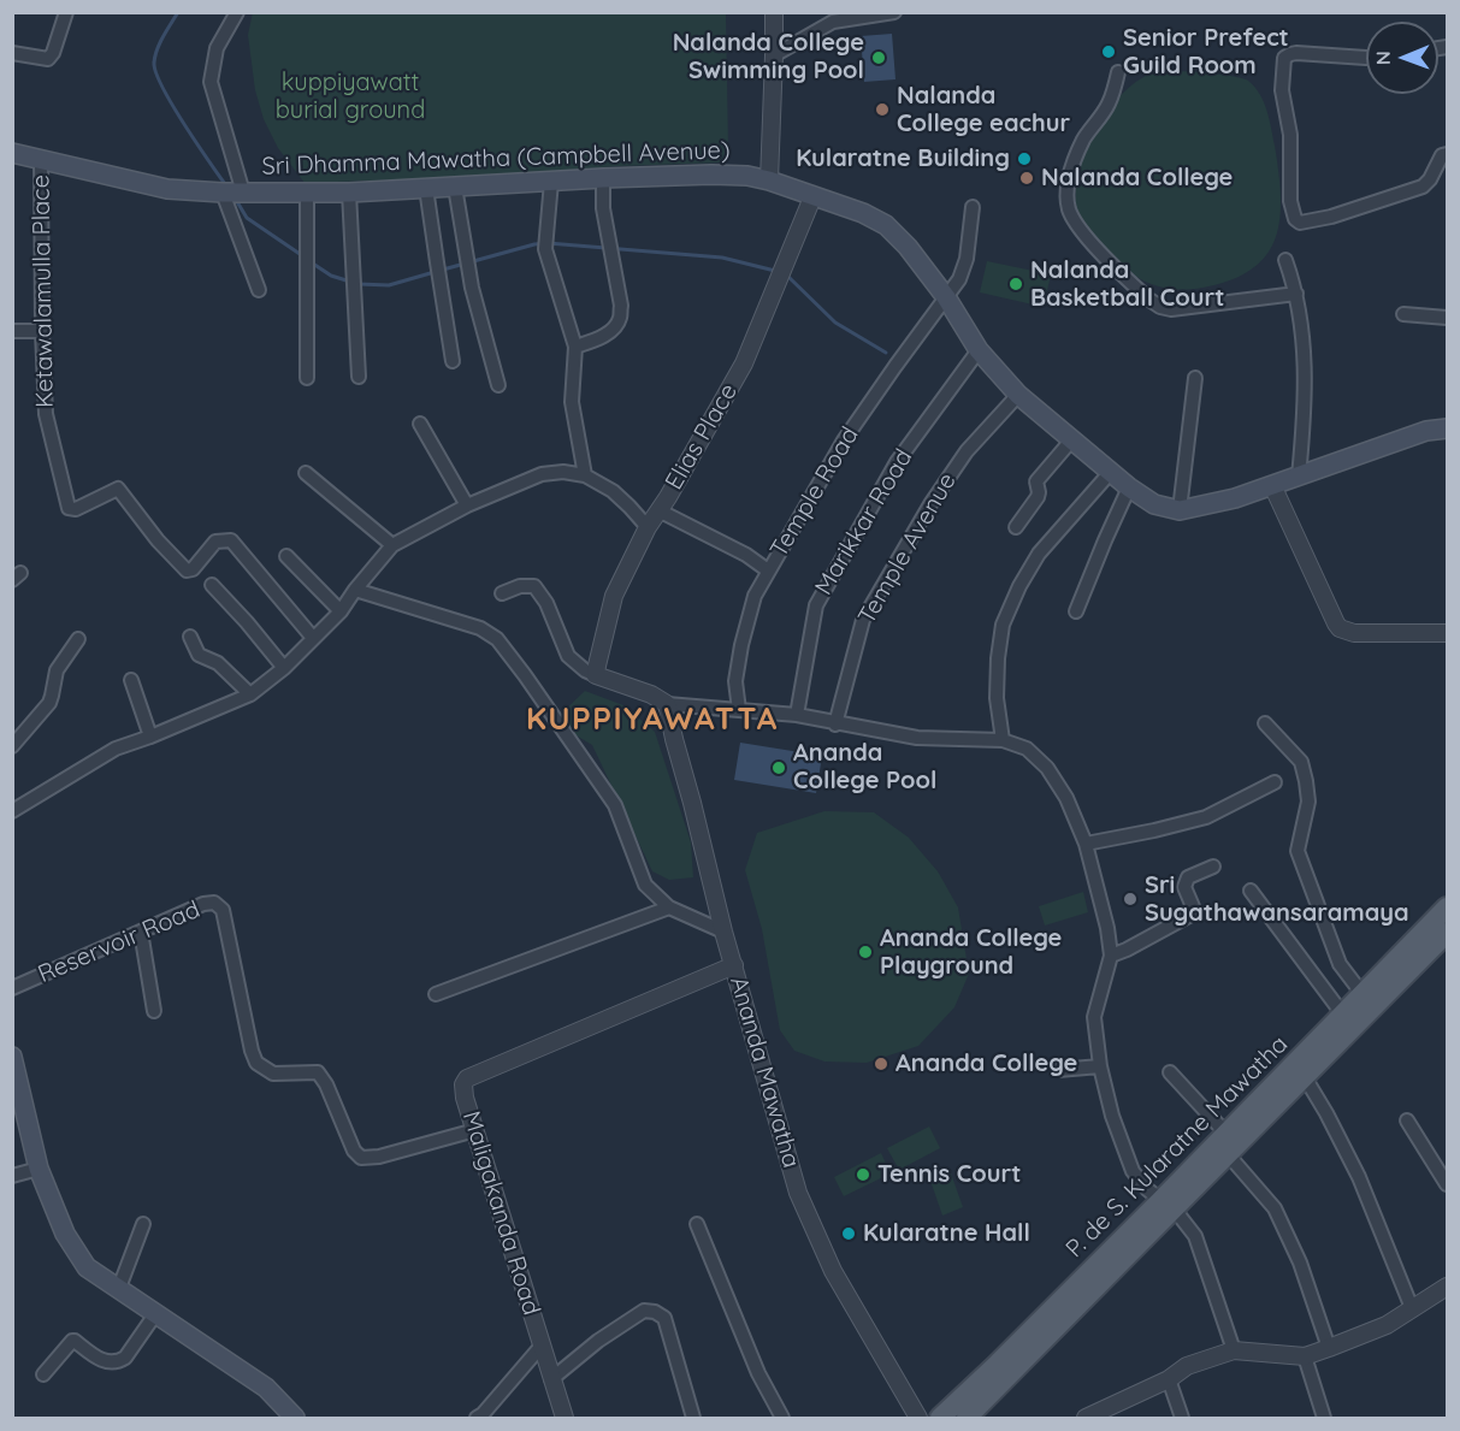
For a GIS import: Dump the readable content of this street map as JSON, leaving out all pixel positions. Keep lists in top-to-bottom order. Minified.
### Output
{"streets":{"main road":["Sri Dhamma Mawatha (Campbell Avenue)","P. de S. Kularatne Mawatha"],"street":["Ketawalamulla Place","Elias Place","Temple Road","Marikkar Road","Temple Avenue","Reservoir Road","Ananda Mawatha","Maligakanda Road"]},"crossings":[["Sri Dhamma Mawatha (Campbell Avenue)","Ketawalamulla Place"],["Sri Dhamma Mawatha (Campbell Avenue)","Elias Place"],["Sri Dhamma Mawatha (Campbell Avenue)","Temple Road"],["Sri Dhamma Mawatha (Campbell Avenue)","Marikkar Road"],["Sri Dhamma Mawatha (Campbell Avenue)","Temple Avenue"],["Reservoir Road","Maligakanda Road"],["Ananda Mawatha","Maligakanda Road"]],"districts":["KUPPIYAWATTA"],"parks":["kuppiyawatt burial ground"],"places":["Senior Prefect Guild Room","Nalanda College Swimming Pool","Nalanda College eachur","Kularatne Building","Nalanda College","Nalanda Basketball Court","Ananda College Pool","Sri Sugathawansaramaya","Ananda College Playground","Ananda College","Tennis Court","Kularatne Hall"],"north":"left"}
